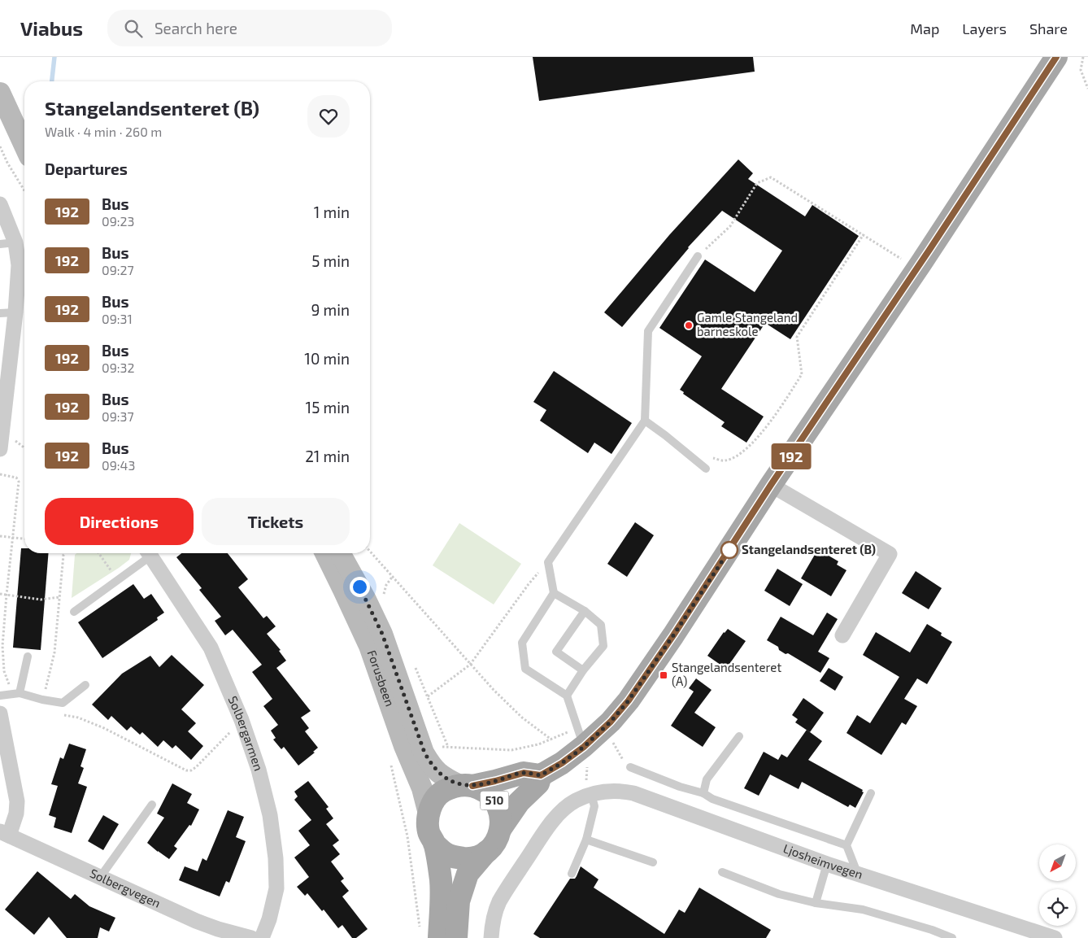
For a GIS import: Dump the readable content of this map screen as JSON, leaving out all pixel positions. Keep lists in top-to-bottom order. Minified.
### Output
{"streets":{"main road":["Forusbeen","510"],"street":["Solbergarmen","Ljosheimvegen","Solbergvegen"]},"crossings":[["Forusbeen","510"]],"places":{"other":["Gamle Stangeland barneskole","Stangelandsenteret (B)"],"transit":["Stangelandsenteret (A)"]},"lines":["bus line 192"],"north":"bottom left","page":{"header":"Viabus","search":"Search here","nav":["Map","Layers","Share"],"on_map":"192","heading":[["Stangelandsenteret (B)","Walk · 4 min · 260 m"],"Departures"],"list":[{"mark":"192","name":"Bus","note":"09:23","value":"1 min"},{"mark":"192","name":"Bus","note":"09:27","value":"5 min"},{"mark":"192","name":"Bus","note":"09:31","value":"9 min"},{"mark":"192","name":"Bus","note":"09:32","value":"10 min"},{"mark":"192","name":"Bus","note":"09:37","value":"15 min"},{"mark":"192","name":"Bus","note":"09:43","value":"21 min"}],"buttons":["Directions","Tickets"]}}
